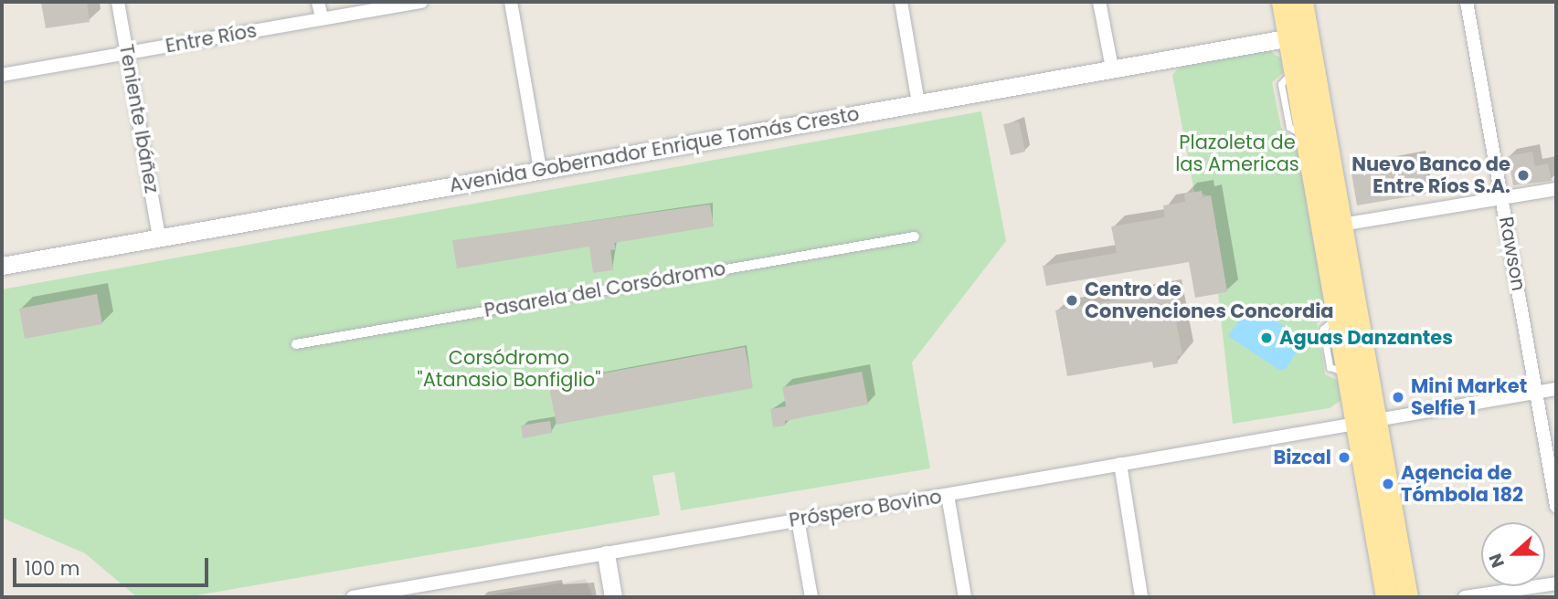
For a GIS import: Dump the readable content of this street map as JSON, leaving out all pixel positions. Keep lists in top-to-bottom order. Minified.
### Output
{"streets":{"street":["Entre Ríos","Teniente Ibáñez","Avenida Gobernador Enrique Tomás Cresto","Rawson","Pasarela del Corsódromo","Próspero Bovino"]},"crossings":[["Entre Ríos","Teniente Ibáñez"],["Teniente Ibáñez","Avenida Gobernador Enrique Tomás Cresto"],["Rawson","Próspero Bovino"]],"parks":["Plazoleta de las Americas","Corsódromo \"Atanasio Bonfiglio\""],"places":["Nuevo Banco de Entre Ríos S.A.","Centro de Convenciones Concordia","Aguas Danzantes","Mini Market Selfie 1","Bizcal","Agencia de Tómbola 182"],"scale_bar":"100 m","north":"left"}
